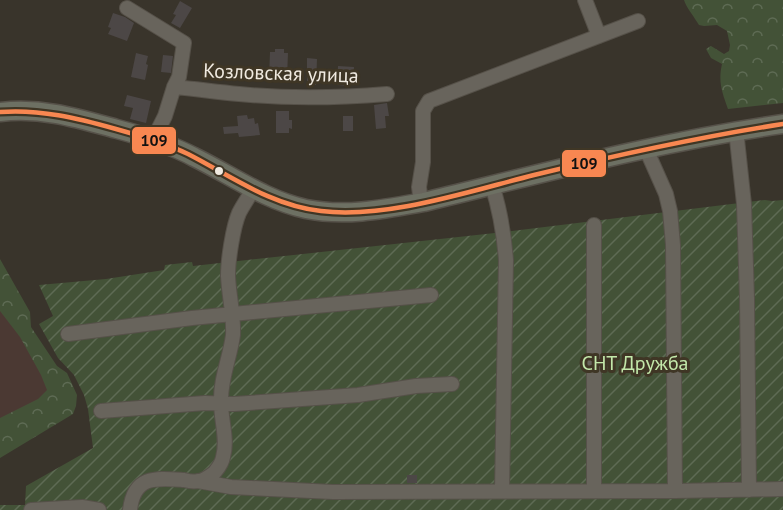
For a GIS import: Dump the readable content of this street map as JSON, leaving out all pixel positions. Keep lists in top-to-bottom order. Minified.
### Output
{"streets":{"street":["Козловская улица"]},"parks":["СНТ Дружба"],"lines":["transit line 109"]}
